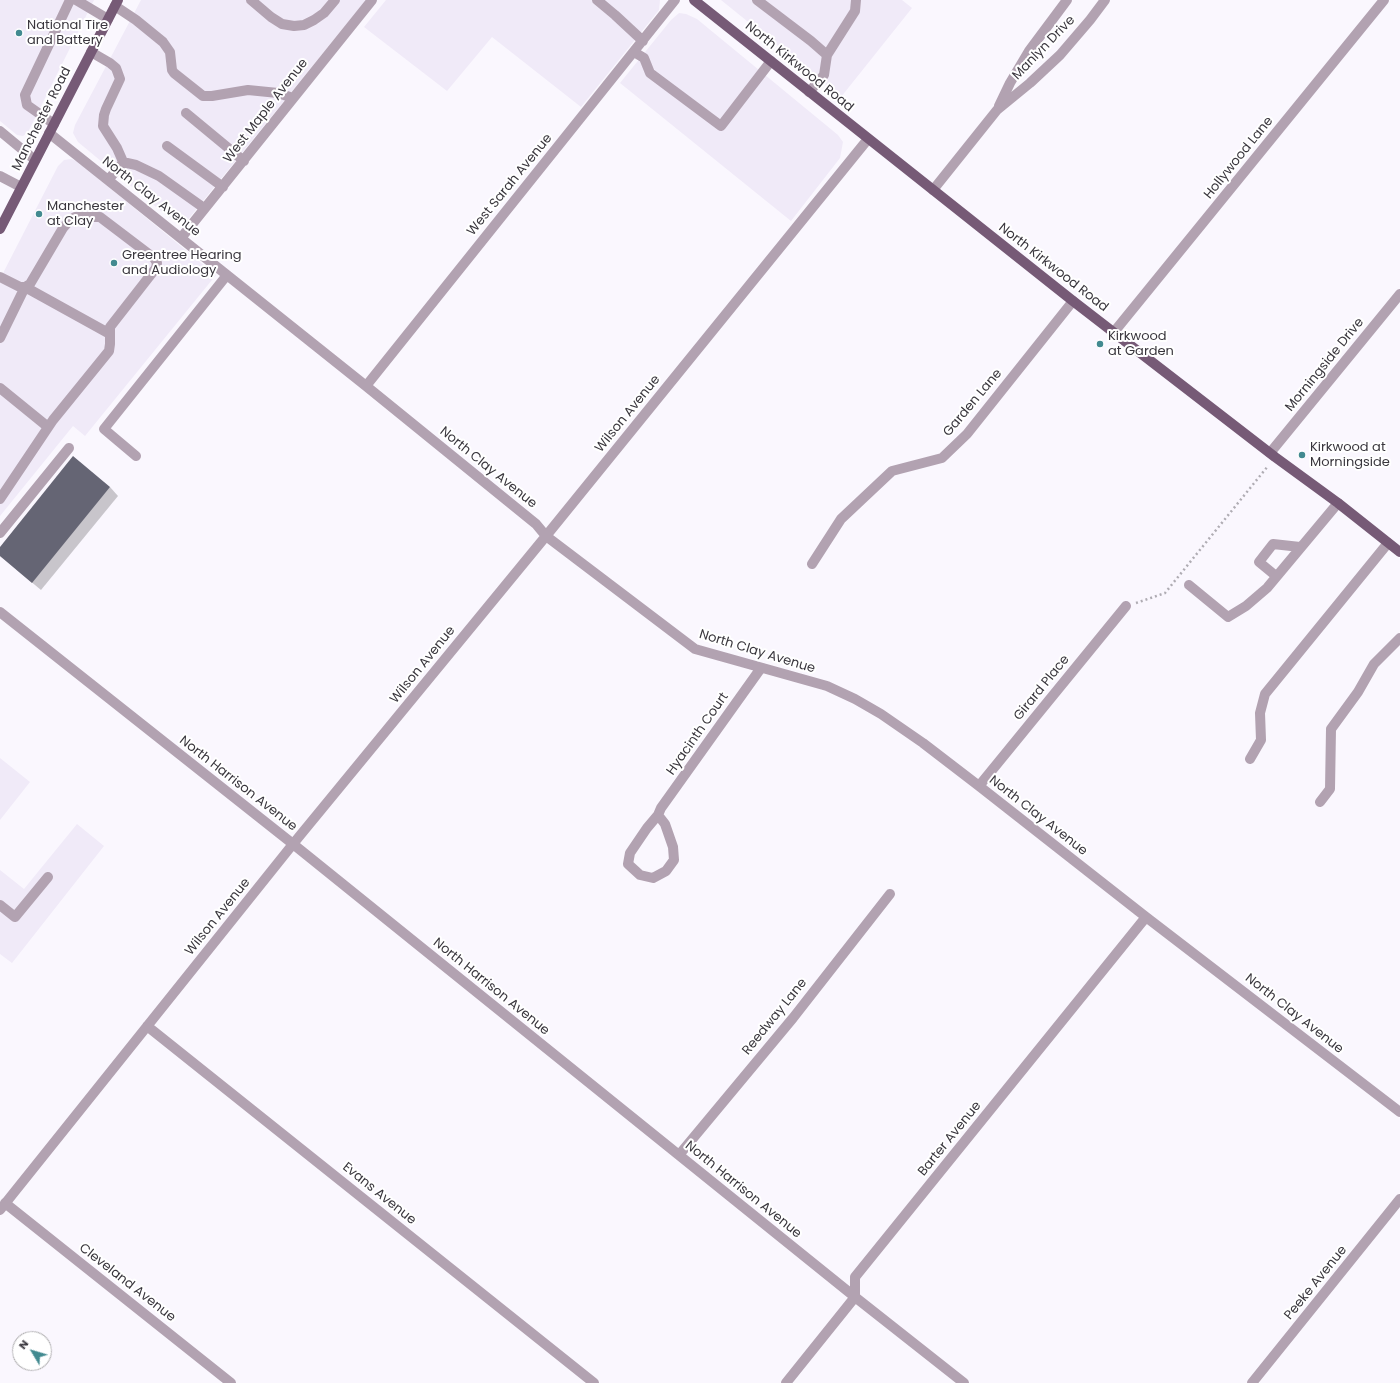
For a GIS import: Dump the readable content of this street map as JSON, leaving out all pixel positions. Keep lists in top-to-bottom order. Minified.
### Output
{"streets":{"main road":["North Kirkwood Road","Manchester Road"],"street":["Manlyn Drive","West Maple Avenue","Hollywood Lane","West Sarah Avenue","North Clay Avenue","Morningside Drive","Garden Lane","Wilson Avenue","Girard Place","Hyacinth Court","North Harrison Avenue","Reedway Lane","Barter Avenue","Evans Avenue","Cleveland Avenue","Peeke Avenue"]},"crossings":[["Manlyn Drive","North Kirkwood Road"],["North Kirkwood Road","Hollywood Lane"],["North Kirkwood Road","Morningside Drive"],["North Kirkwood Road","Garden Lane"],["North Kirkwood Road","Wilson Avenue"],["West Maple Avenue","North Clay Avenue"],["Manchester Road","North Clay Avenue"],["West Sarah Avenue","North Clay Avenue"],["North Clay Avenue","Wilson Avenue"],["North Clay Avenue","Girard Place"],["North Clay Avenue","Hyacinth Court"],["North Clay Avenue","Barter Avenue"],["Wilson Avenue","North Harrison Avenue"],["Wilson Avenue","Evans Avenue"],["Wilson Avenue","Cleveland Avenue"],["North Harrison Avenue","Reedway Lane"],["North Harrison Avenue","Barter Avenue"]],"places":["National Tire and Battery","Manchester at Clay","Greentree Hearing and Audiology","Kirkwood at Garden","Kirkwood at Morningside"],"north":"top left"}
